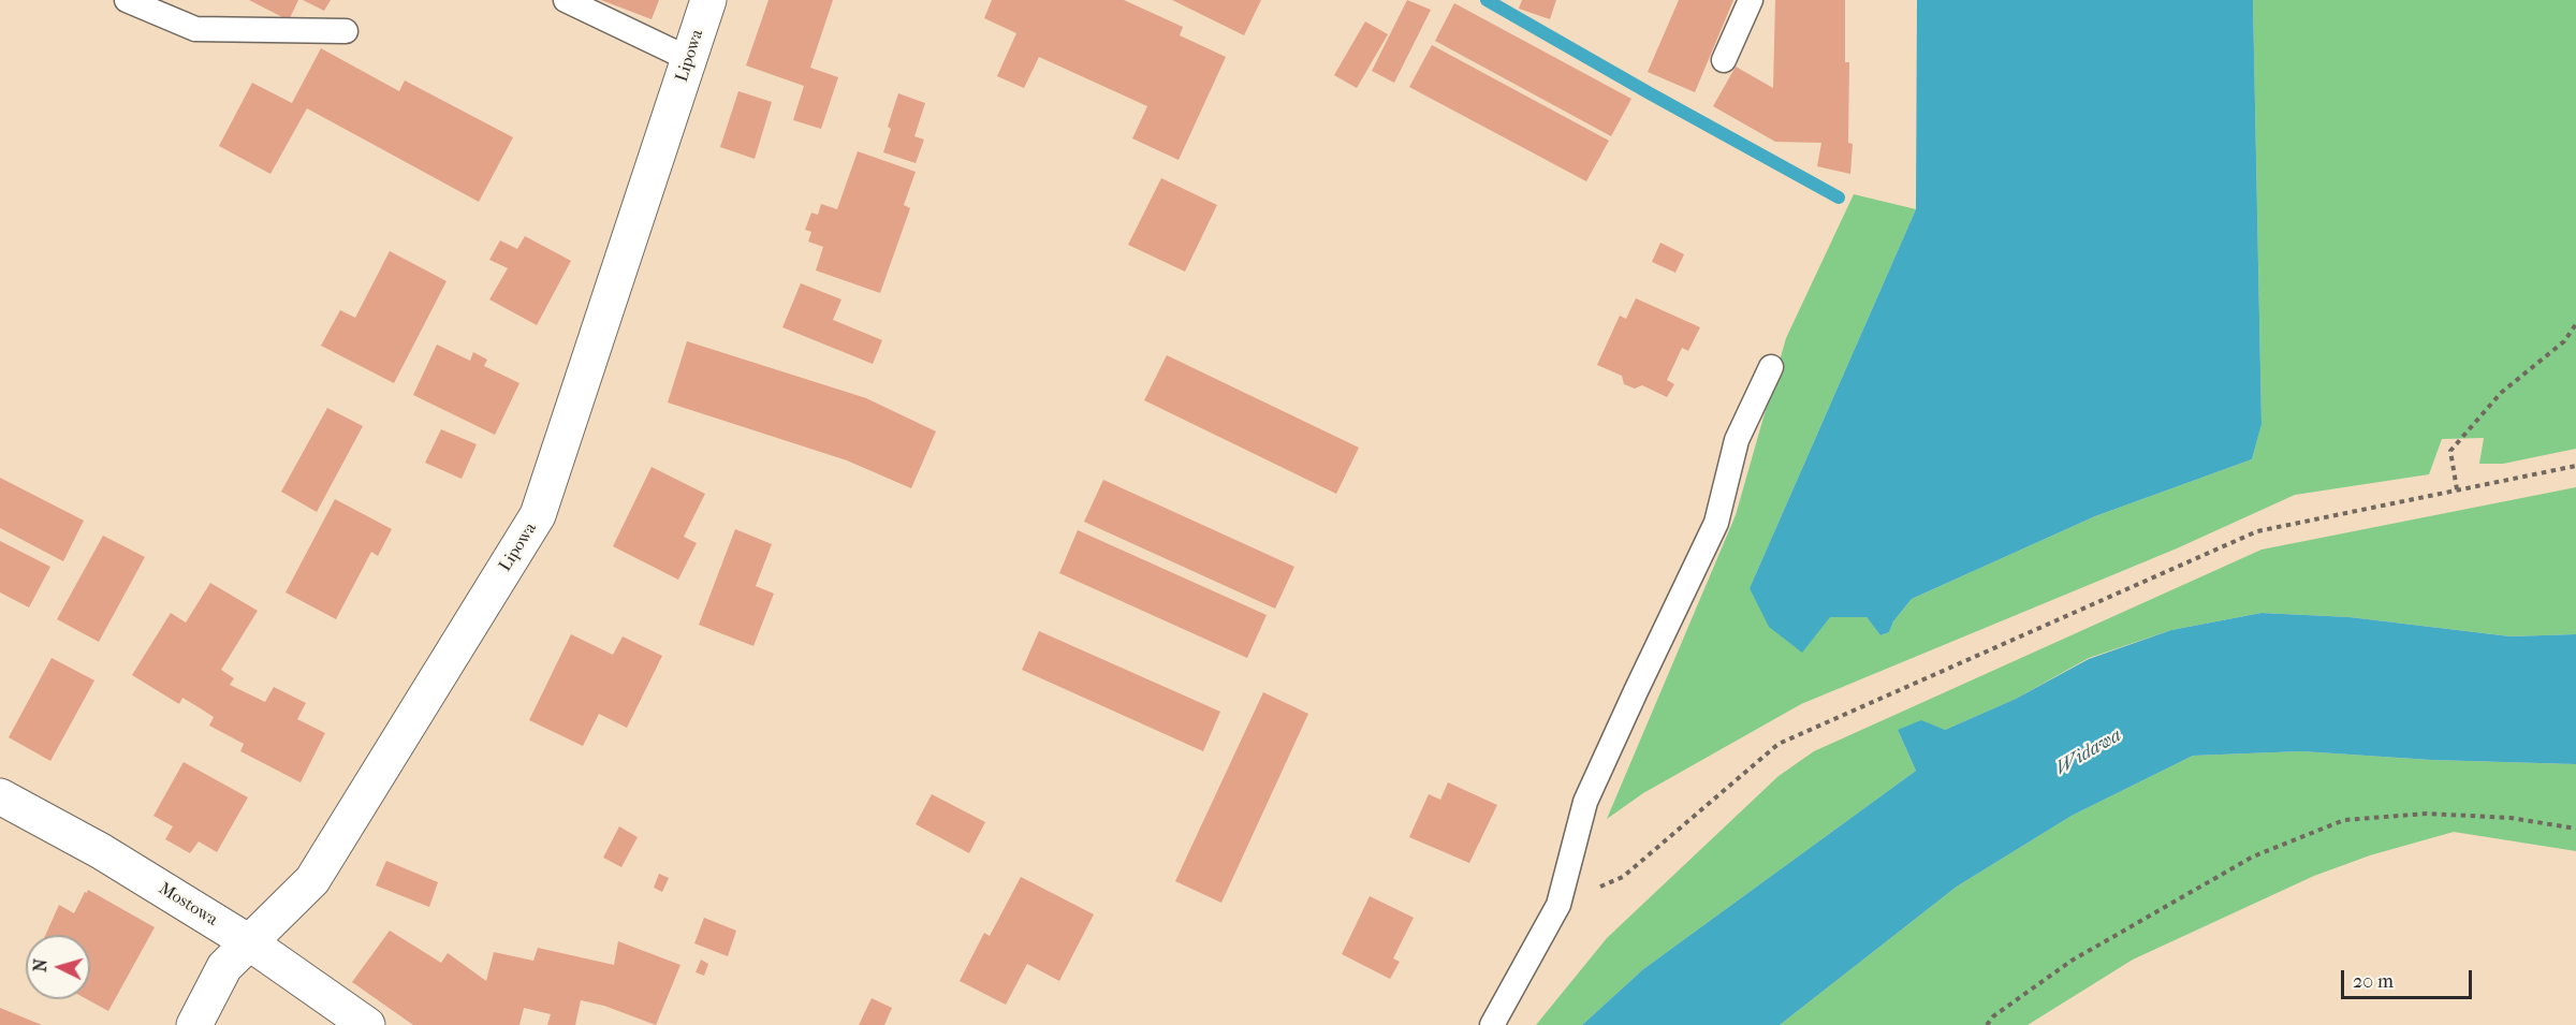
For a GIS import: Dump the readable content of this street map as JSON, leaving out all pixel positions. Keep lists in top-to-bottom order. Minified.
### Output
{"streets":{"street":["Lipowa","Mostowa"]},"crossings":[["Lipowa","Mostowa"]],"water":["Widawa"],"scale_bar":"20 m","north":"left"}
